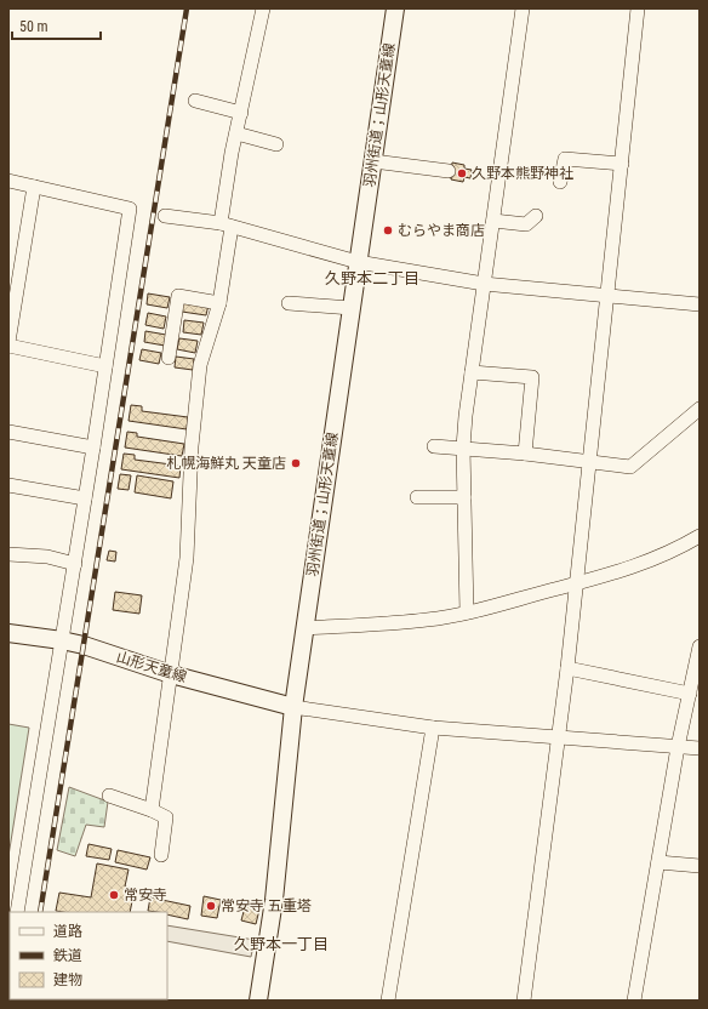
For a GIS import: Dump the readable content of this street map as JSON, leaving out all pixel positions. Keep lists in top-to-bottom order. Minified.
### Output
{"streets":{"main road":["羽州街道；山形天童線","山形天童線"]},"crossings":[["羽州街道；山形天童線","山形天童線"]],"districts":["久野本二丁目","久野本一丁目"],"places":["久野本熊野神社","むらやま商店","札幌海鮮丸 天童店","常安寺","常安寺 五重塔"],"legend":["道路","鉄道","建物"],"scale_bar":"50 m"}
